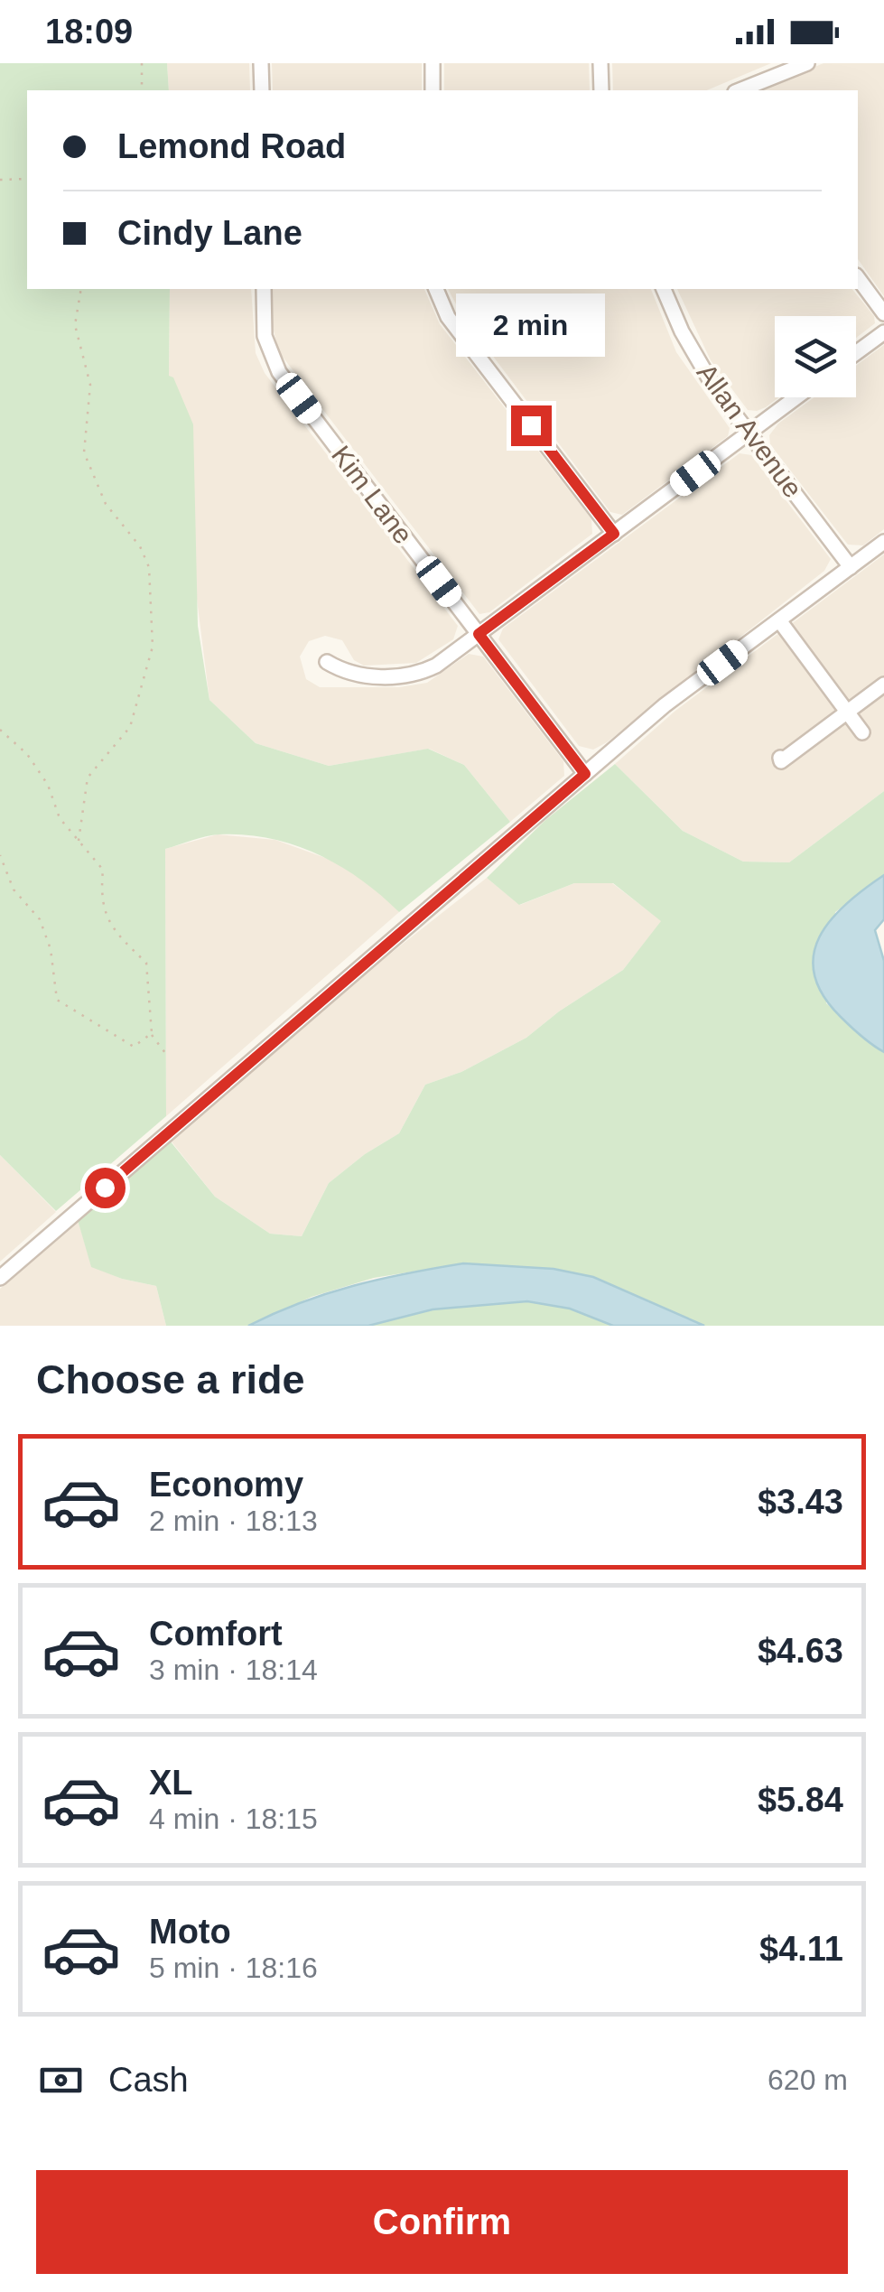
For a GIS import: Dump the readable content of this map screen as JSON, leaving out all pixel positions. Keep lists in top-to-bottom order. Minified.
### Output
{"streets":{"street":["Allan Avenue","Kim Lane"]},"page":{"status":"18:09","banner":["Lemond Road","Cindy Lane"],"bubble":"2 min","heading":"Choose a ride","list":[{"name":"Economy","note":"2 min · 18:13","value":"$3.43"},{"name":"Comfort","note":"3 min · 18:14","value":"$4.63"},{"name":"XL","note":"4 min · 18:15","value":"$5.84"},{"name":"Moto","note":"5 min · 18:16","value":"$4.11"}],"pay":["Cash","620 m"],"buttons":"Confirm"}}
